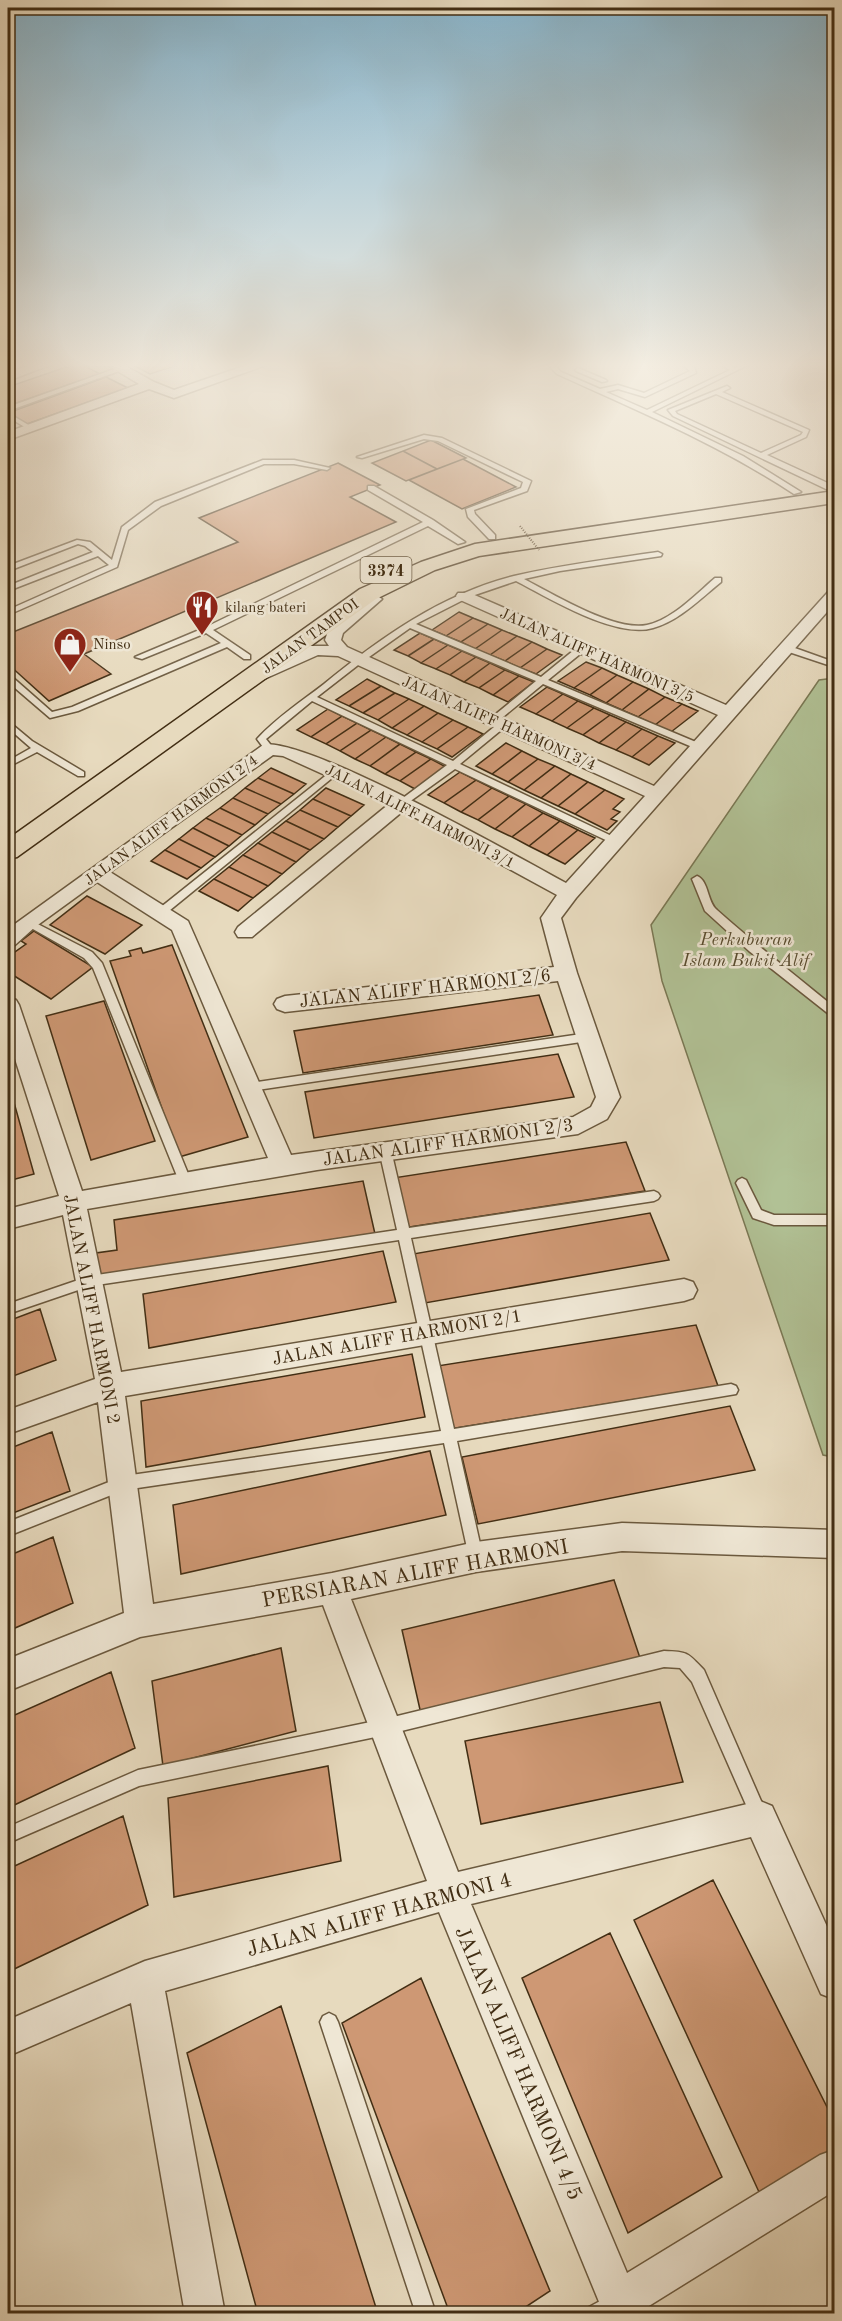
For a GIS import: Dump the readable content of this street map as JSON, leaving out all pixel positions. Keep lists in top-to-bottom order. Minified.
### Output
{"streets":{"main road":["3374","JALAN TAMPOI"],"street":["JALAN ALIFF HARMONI 3/5","JALAN ALIFF HARMONI 3/4","JALAN ALIFF HARMONI 3/1","JALAN ALIFF HARMONI 2/4","JALAN ALIFF HARMONI 2/6","JALAN ALIFF HARMONI 2/3","JALAN ALIFF HARMONI 2","JALAN ALIFF HARMONI 2/1","PERSIARAN ALIFF HARMONI","JALAN ALIFF HARMONI 4","JALAN ALIFF HARMONI 4/5"]},"crossings":[["JALAN TAMPOI","JALAN ALIFF HARMONI 3/4"],["JALAN ALIFF HARMONI 3/5","JALAN ALIFF HARMONI 2/4"],["JALAN ALIFF HARMONI 3/5","JALAN ALIFF HARMONI 2/3"],["JALAN ALIFF HARMONI 3/4","JALAN ALIFF HARMONI 2/4"],["JALAN ALIFF HARMONI 3/4","JALAN ALIFF HARMONI 2/3"],["JALAN ALIFF HARMONI 3/1","JALAN ALIFF HARMONI 2/4"],["JALAN ALIFF HARMONI 3/1","JALAN ALIFF HARMONI 2/3"],["JALAN ALIFF HARMONI 2/6","JALAN ALIFF HARMONI 2/3"],["JALAN ALIFF HARMONI 2/3","JALAN ALIFF HARMONI 2"],["JALAN ALIFF HARMONI 2","JALAN ALIFF HARMONI 2/1"],["JALAN ALIFF HARMONI 2","PERSIARAN ALIFF HARMONI"],["PERSIARAN ALIFF HARMONI","JALAN ALIFF HARMONI 4/5"],["JALAN ALIFF HARMONI 4","JALAN ALIFF HARMONI 4/5"]],"parks":["Perkuburan Islam Bukit Alif"],"places":{"restaurant":["kilang bateri"],"shop":["Ninso"]}}
